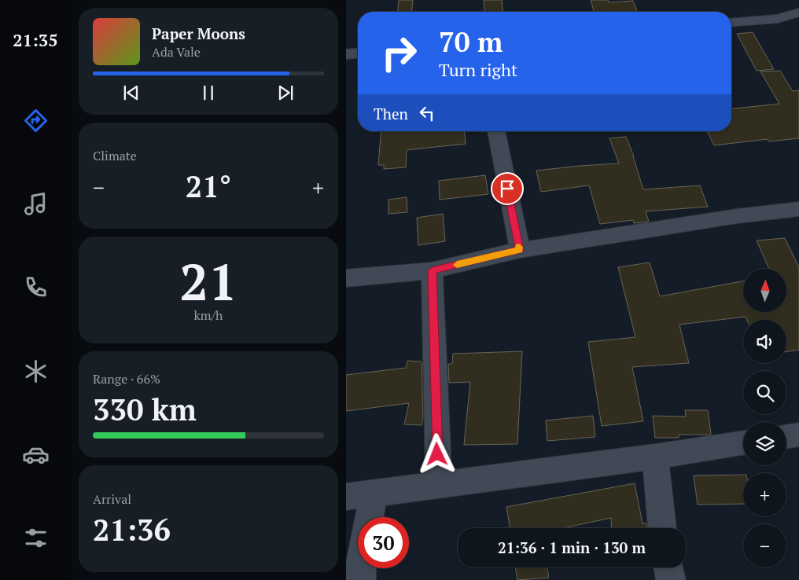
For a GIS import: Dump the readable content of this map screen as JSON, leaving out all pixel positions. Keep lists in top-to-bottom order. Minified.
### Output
{"north":"top","page":{"tabs":"21:35","turn":["70 m","Turn right"],"song":["Paper Moons","Ada Vale"],"then":"Then","tile":["Climate",["21","km/h"],["Range · 66%","330 km"],["Arrival","21:36"]],"heat":["−","21°","+"],"map_buttons":["+","−"],"limit":"30","trip":"21:36 · 1 min · 130 m"}}
